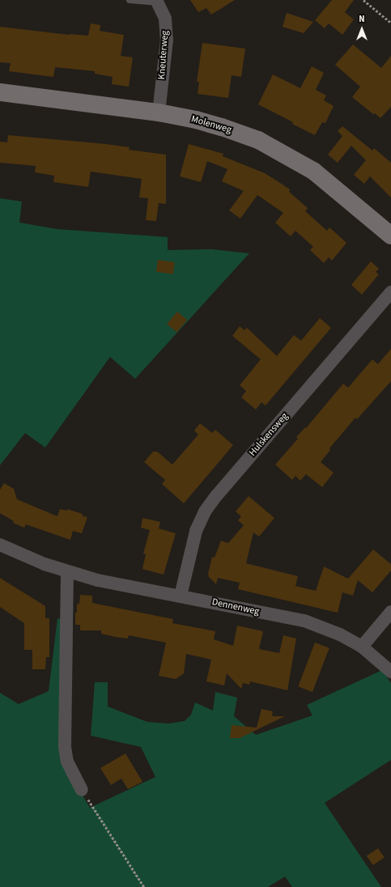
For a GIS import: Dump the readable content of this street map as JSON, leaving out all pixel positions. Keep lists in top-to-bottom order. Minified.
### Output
{"streets":{"street":["Kneuterweg","Molenweg","Hulskensweg","Dennenweg"]},"crossings":[["Kneuterweg","Molenweg"],["Hulskensweg","Dennenweg"]],"north":"top"}
